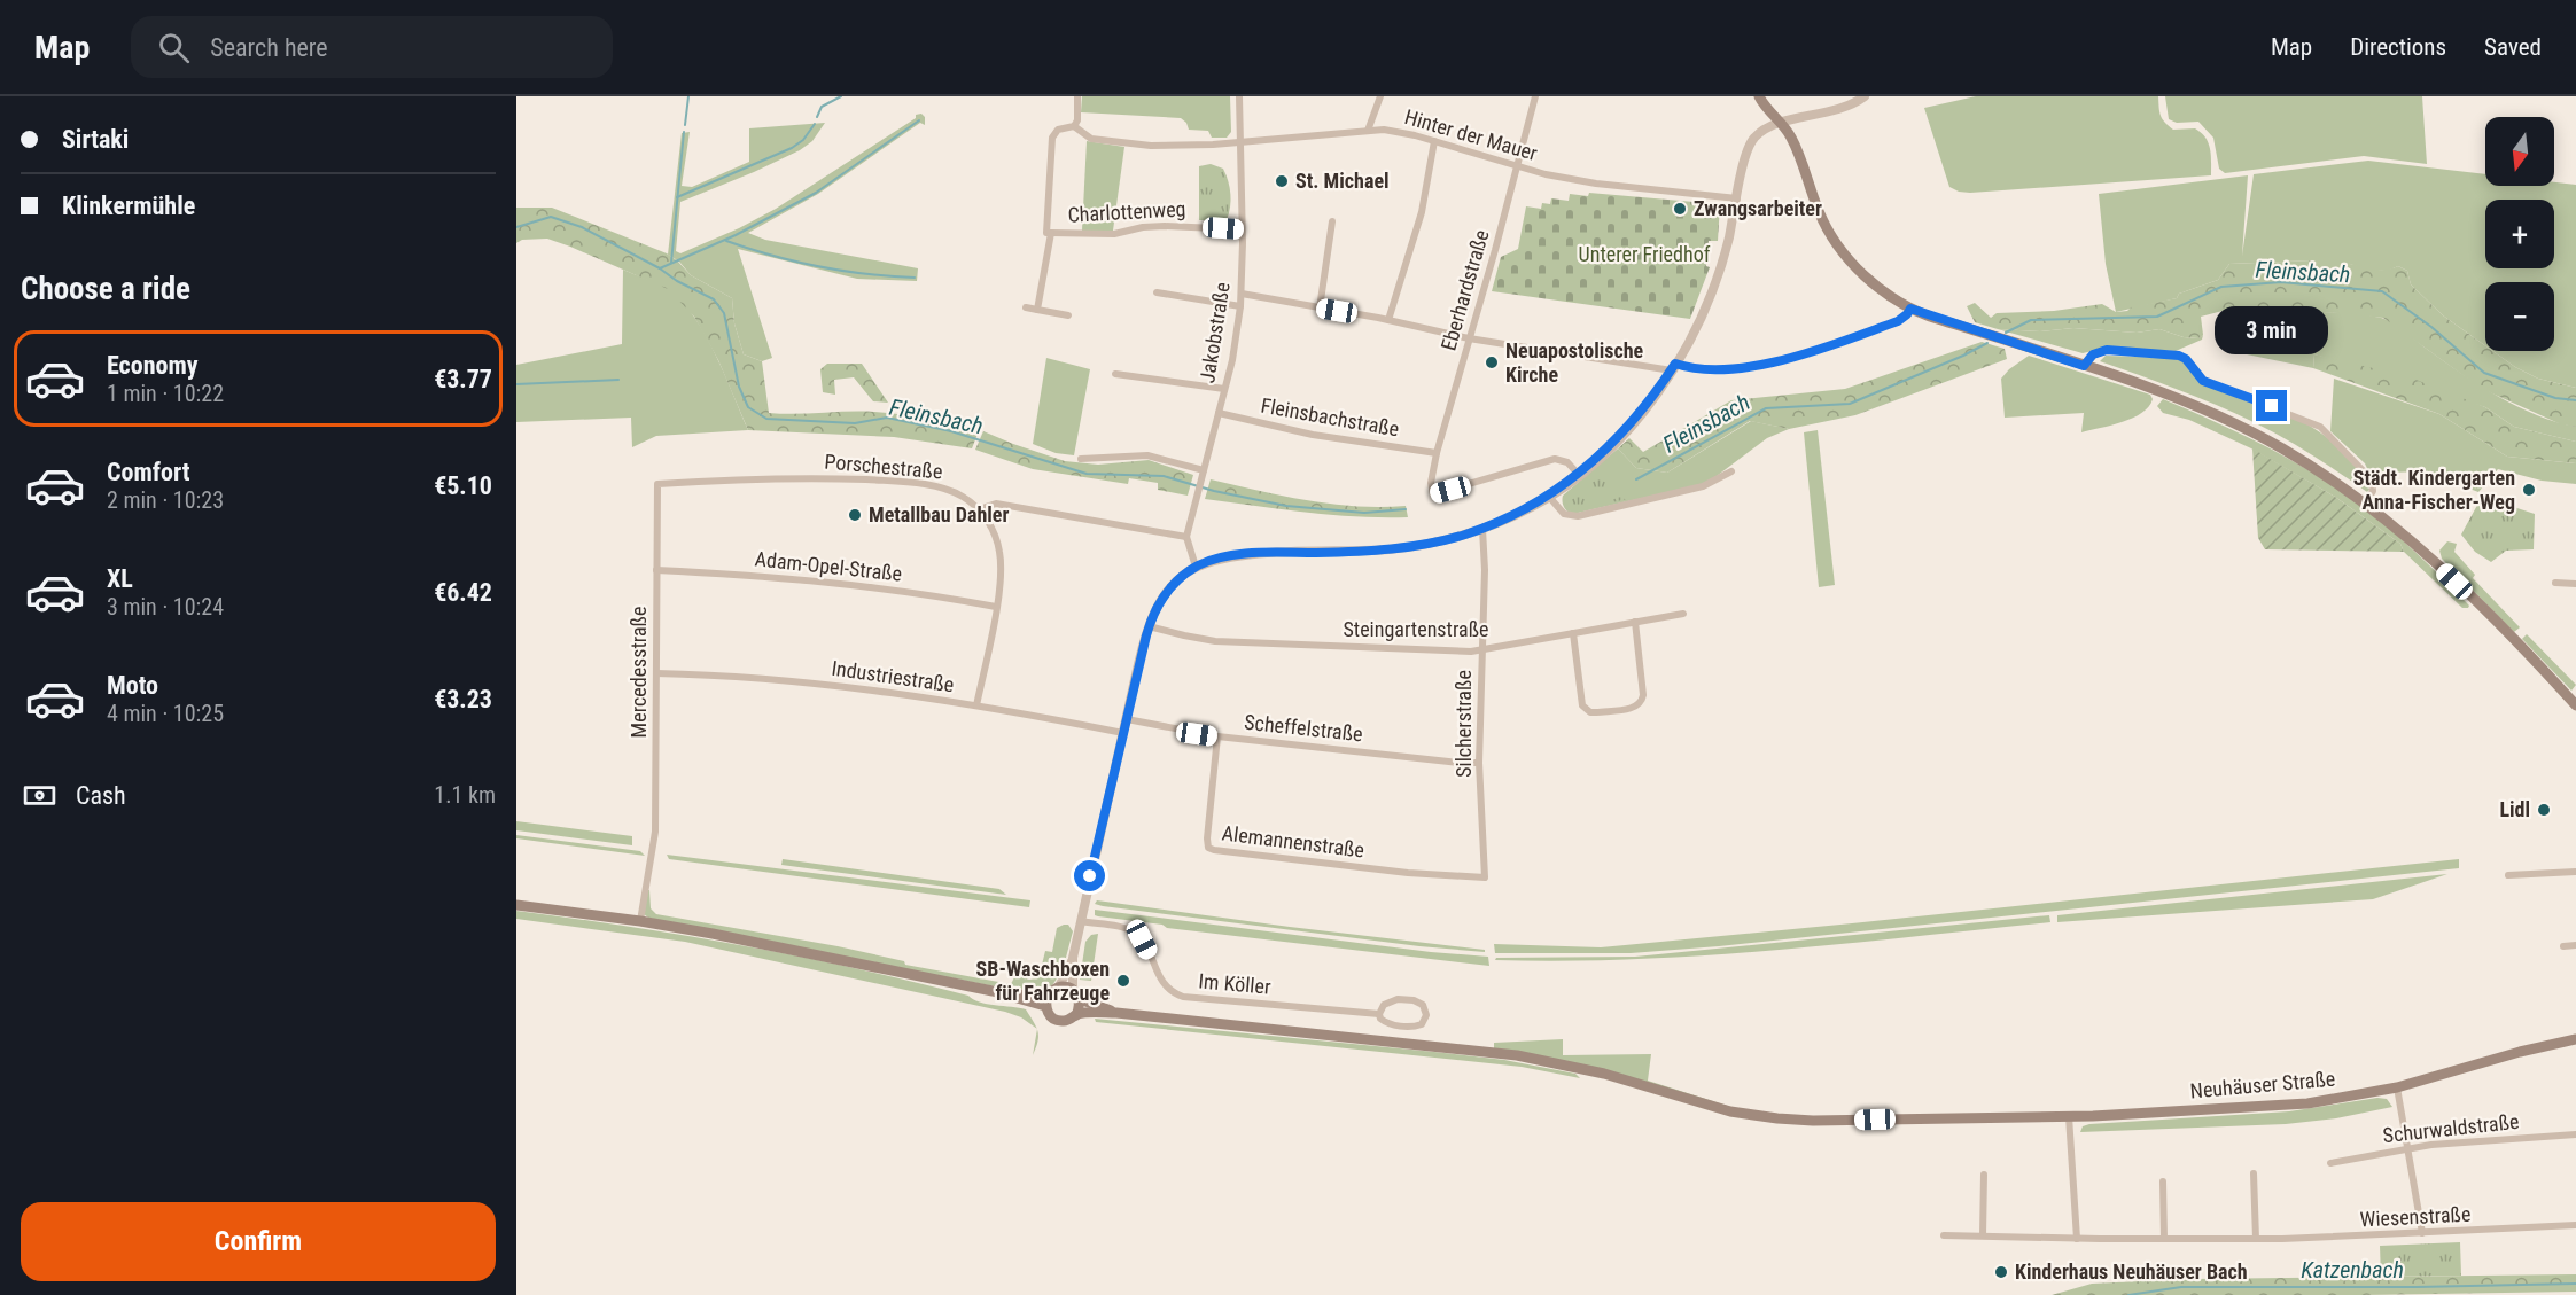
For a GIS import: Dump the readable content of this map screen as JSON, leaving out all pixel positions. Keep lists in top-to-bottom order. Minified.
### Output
{"streets":{"main road":["Neuhäuser Straße"],"street":["Hinter der Mauer","Charlottenweg","Eberhardstraße","Jakobstraße","Fleinsbachstraße","Porschestraße","Adam-Opel-Straße","Steingartenstraße","Mercedesstraße","Industriestraße","Silcherstraße","Scheffelstraße","Alemannenstraße","Im Köller","Schurwaldstraße","Wiesenstraße"]},"crossings":[["Hinter der Mauer","Eberhardstraße"],["Hinter der Mauer","Jakobstraße"],["Charlottenweg","Jakobstraße"],["Eberhardstraße","Fleinsbachstraße"],["Jakobstraße","Fleinsbachstraße"],["Porschestraße","Adam-Opel-Straße"],["Porschestraße","Mercedesstraße"],["Porschestraße","Industriestraße"],["Adam-Opel-Straße","Mercedesstraße"],["Steingartenstraße","Silcherstraße"],["Mercedesstraße","Industriestraße"],["Silcherstraße","Scheffelstraße"],["Silcherstraße","Alemannenstraße"],["Scheffelstraße","Alemannenstraße"]],"water":["Fleinsbach","Katzenbach"],"parks":["Unterer Friedhof"],"places":["St. Michael","Zwangsarbeiter","Neuapostolische Kirche","Städt. Kindergarten Anna-Fischer-Weg","Metallbau Dahler","Lidl","SB-Waschboxen für Fahrzeuge","Kinderhaus Neuhäuser Bach"],"north":"bottom","page":{"header":"Map","search":"Search here","nav":["Map","Directions","Saved"],"banner":["Sirtaki","Klinkermühle"],"map_buttons":["+","−"],"heading":"Choose a ride","bubble":"3 min","list":[{"name":"Economy","note":"1 min · 10:22","value":"€3.77"},{"name":"Comfort","note":"2 min · 10:23","value":"€5.10"},{"name":"XL","note":"3 min · 10:24","value":"€6.42"},{"name":"Moto","note":"4 min · 10:25","value":"€3.23"}],"pay":["Cash","1.1 km"],"buttons":"Confirm"}}
